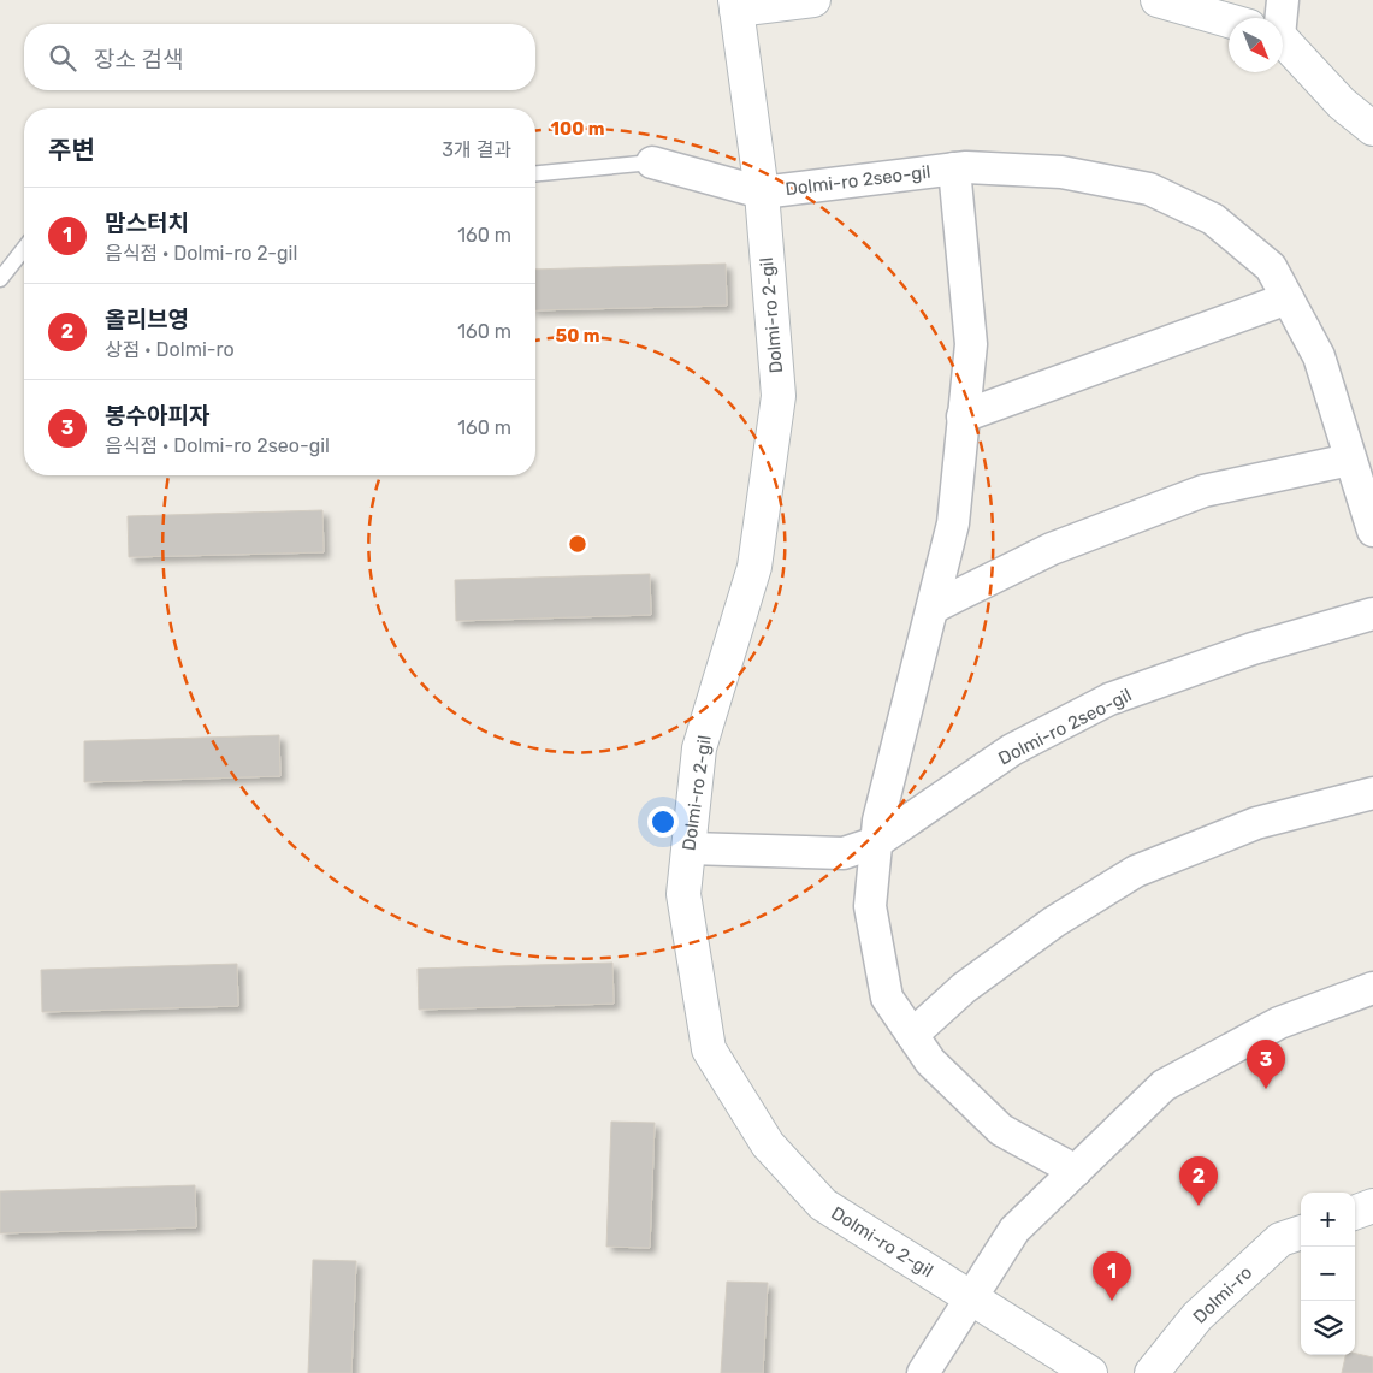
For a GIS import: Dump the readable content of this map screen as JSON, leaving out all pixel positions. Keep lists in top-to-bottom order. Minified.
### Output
{"streets":{"street":["Dolmi-ro 2seo-gil","Dolmi-ro 2-gil","Dolmi-ro"]},"crossings":[["Dolmi-ro 2seo-gil","Dolmi-ro 2-gil"]],"north":"bottom right","page":{"search":"장소 검색","heading":["주변","3개 결과"],"list":[{"mark":"1","name":"맘스터치","note":"음식점 · Dolmi-ro 2-gil","value":"160 m"},{"mark":"2","name":"올리브영","note":"상점 · Dolmi-ro","value":"160 m"},{"mark":"3","name":"봉수아피자","note":"음식점 · Dolmi-ro 2seo-gil","value":"160 m"}],"pins":["3","2","1"],"map_buttons":["+","−"]},"rings":["100 m","50 m"]}
